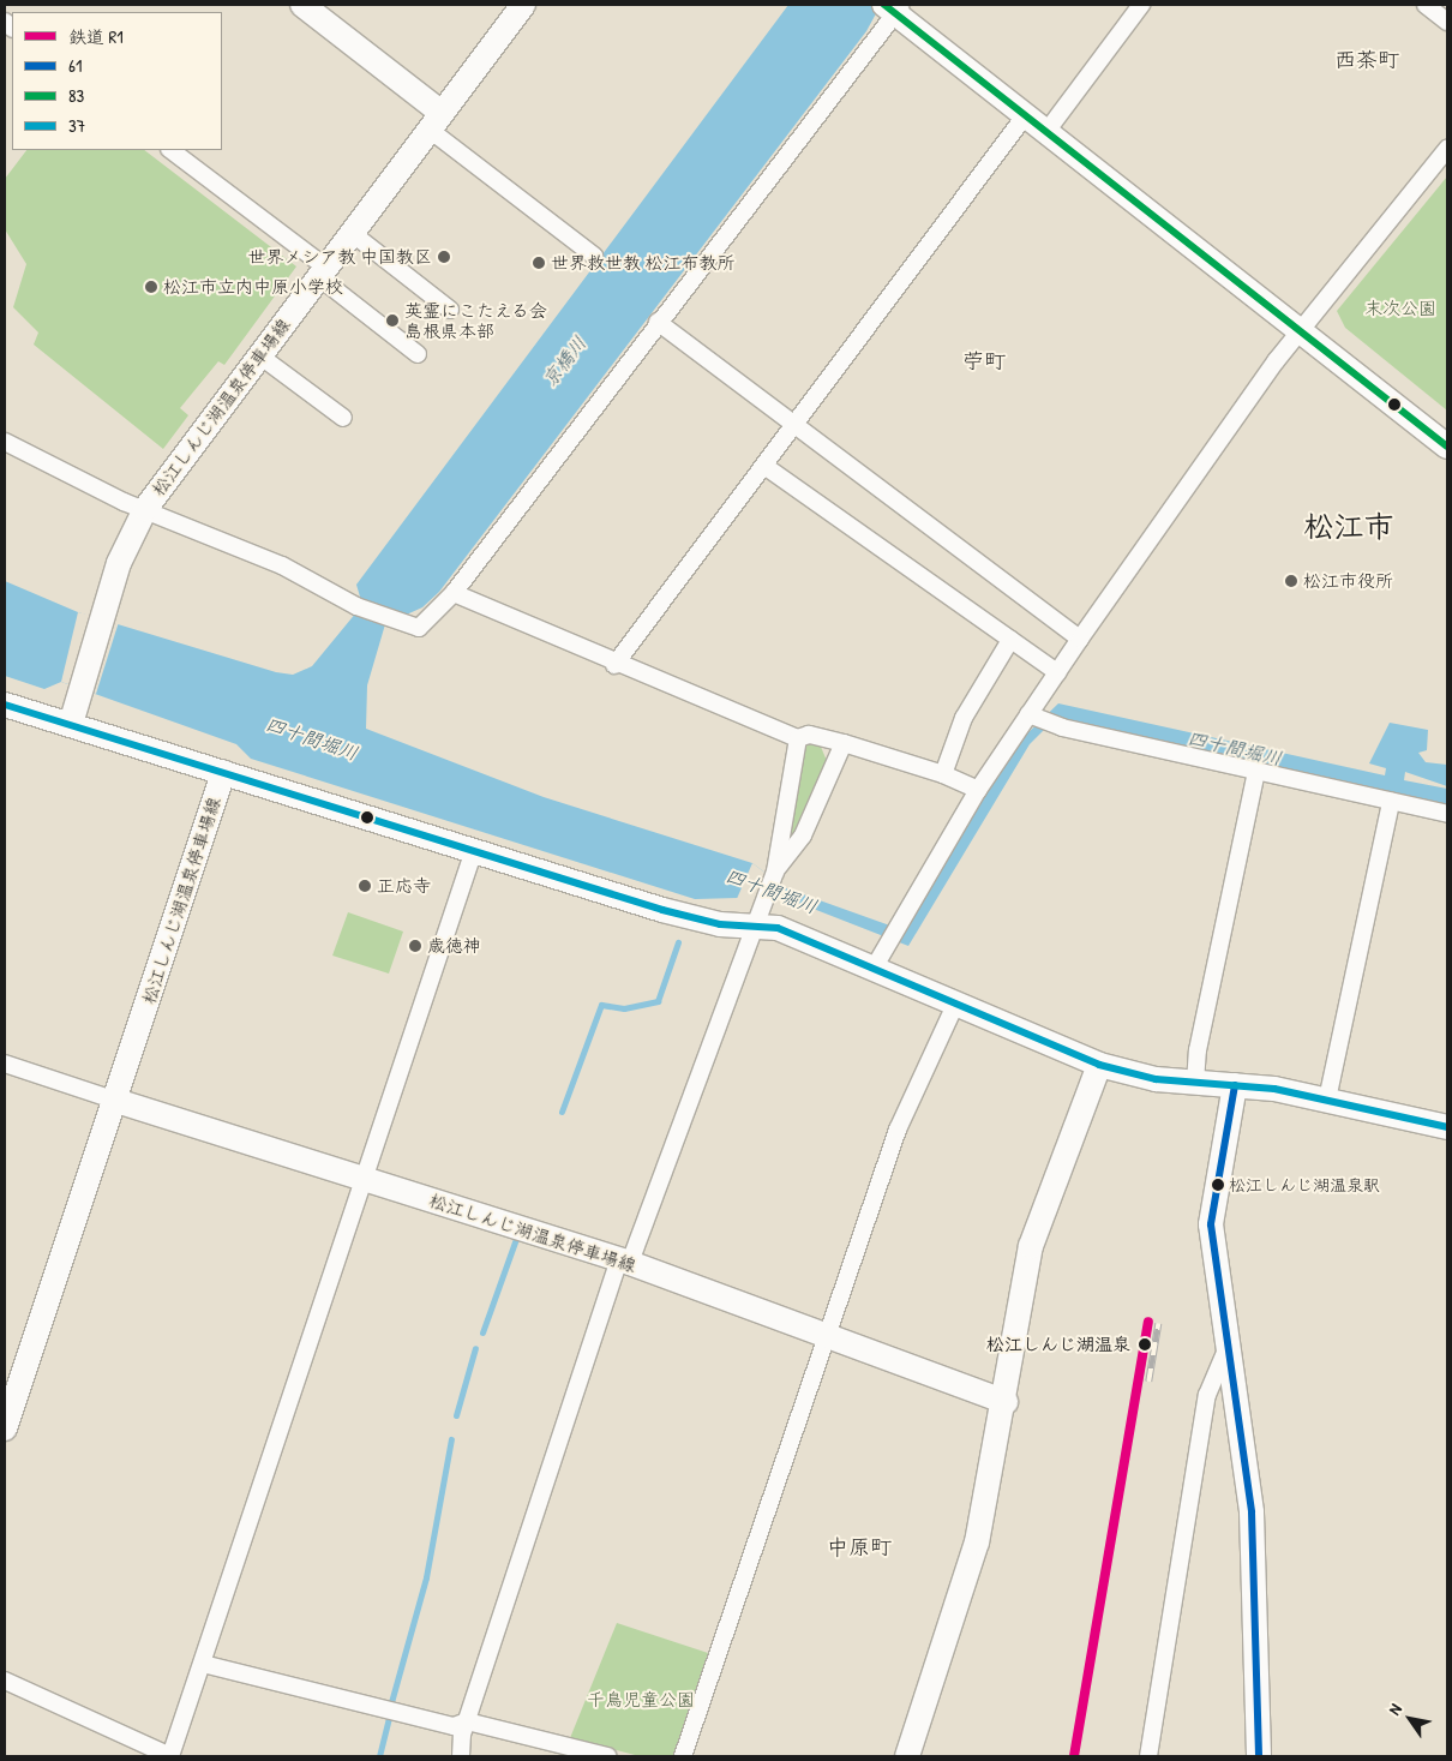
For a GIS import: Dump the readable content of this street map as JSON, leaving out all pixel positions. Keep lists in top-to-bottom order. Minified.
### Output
{"streets":{"street":["松江しんじ湖温泉停車場線"]},"districts":["西茶町","苧町","松江市","中原町"],"water":["京橋川","四十間堀川"],"parks":["末次公園","千鳥児童公園"],"places":["世界メシア教 中国教区","世界救世教 松江布教所","松江市立内中原小学校","英霊にこたえる会 島根県本部","松江市役所","正応寺","歳徳神","松江しんじ湖温泉駅","松江しんじ湖温泉"],"lines":["transit line 83","transit line 37","transit line 61","rail line R1"],"legend":["鉄道 R1","61","83","37"],"north":"top left"}
